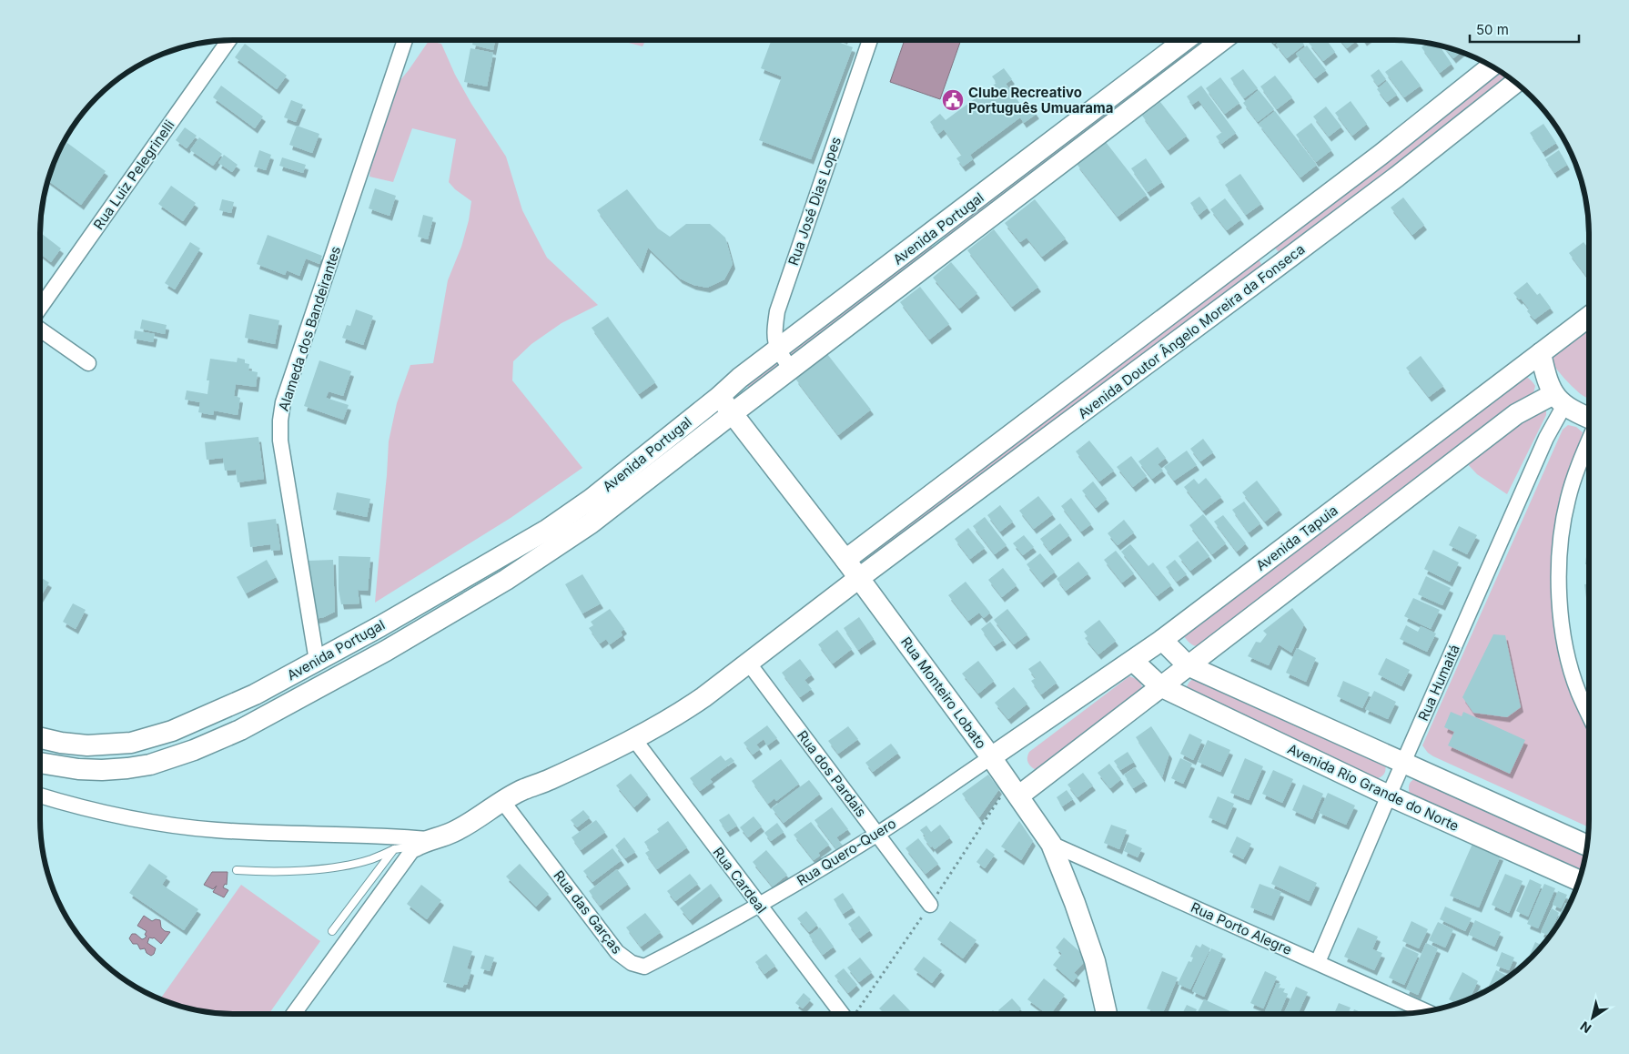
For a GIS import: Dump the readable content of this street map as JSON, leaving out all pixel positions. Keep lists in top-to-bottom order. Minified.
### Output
{"streets":{"main road":["Avenida Portugal","Avenida Doutor Ângelo Moreira da Fonseca","Avenida Tapuia","Rua Monteiro Lobato","Avenida Rio Grande do Norte"],"street":["Rua Luiz Pelegrinelli","Rua José Dias Lopes","Alameda dos Bandeirantes","Rua Humaitá","Rua dos Pardais","Rua Quero-Quero","Rua Cardeal","Rua das Garças","Rua Porto Alegre"]},"crossings":[["Rua José Dias Lopes","Avenida Portugal"],["Avenida Portugal","Alameda dos Bandeirantes"],["Avenida Portugal","Rua Monteiro Lobato"],["Avenida Doutor Ângelo Moreira da Fonseca","Rua Monteiro Lobato"],["Avenida Doutor Ângelo Moreira da Fonseca","Rua dos Pardais"],["Avenida Doutor Ângelo Moreira da Fonseca","Rua Cardeal"],["Avenida Doutor Ângelo Moreira da Fonseca","Rua das Garças"],["Avenida Tapuia","Rua Monteiro Lobato"],["Avenida Tapuia","Avenida Rio Grande do Norte"],["Avenida Tapuia","Rua Quero-Quero"],["Rua Humaitá","Avenida Rio Grande do Norte"],["Rua Humaitá","Rua Porto Alegre"],["Rua Monteiro Lobato","Rua Quero-Quero"],["Rua Monteiro Lobato","Rua Porto Alegre"],["Rua dos Pardais","Rua Quero-Quero"],["Rua Quero-Quero","Rua Cardeal"],["Rua Quero-Quero","Rua das Garças"]],"places":{"public building":["Clube Recreativo Português Umuarama"]},"scale_bar":"50 m","north":"bottom left"}
